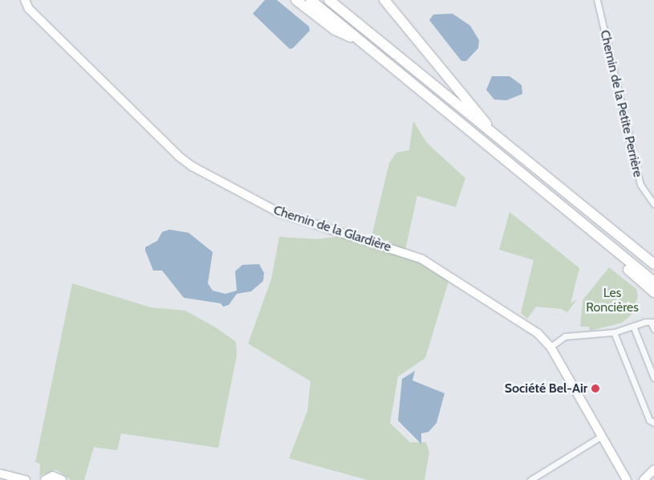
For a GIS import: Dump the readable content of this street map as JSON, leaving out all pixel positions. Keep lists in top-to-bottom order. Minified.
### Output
{"streets":{"street":["Chemin de la Petite Perrière","Chemin de la Glardière"]},"parks":["Les Roncières"],"places":["Société Bel-Air"]}
